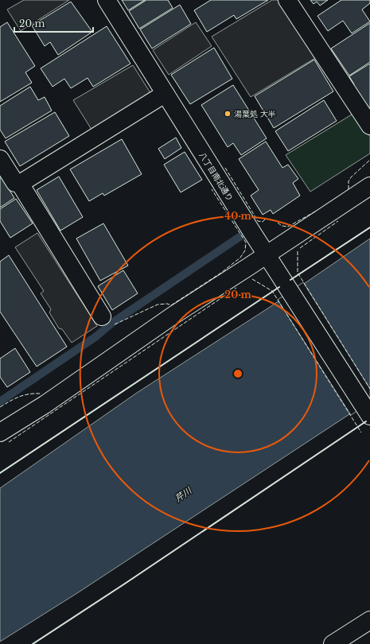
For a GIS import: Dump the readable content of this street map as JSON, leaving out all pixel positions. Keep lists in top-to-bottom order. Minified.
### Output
{"streets":{"street":["八丁目南北通り"]},"water":["芹川"],"places":["湯葉処 大半"],"scale_bar":"20 m","rings":["40 m","20 m"]}
